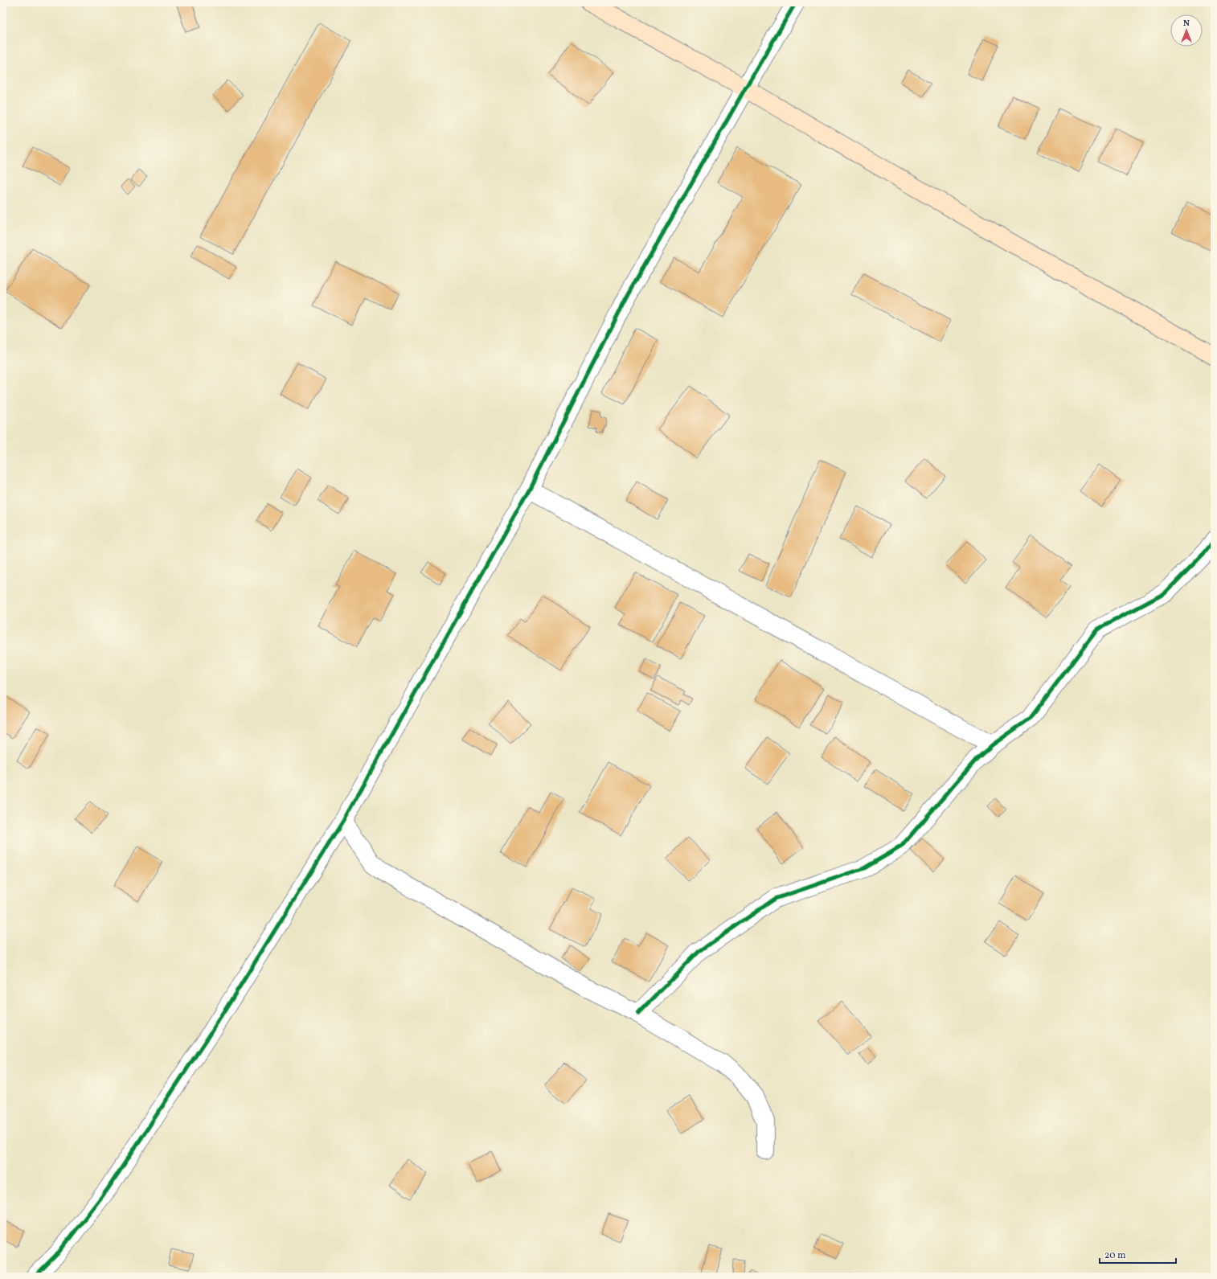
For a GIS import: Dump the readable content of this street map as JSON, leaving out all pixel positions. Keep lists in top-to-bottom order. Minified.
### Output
{"scale_bar":"20 m","north":"top"}
